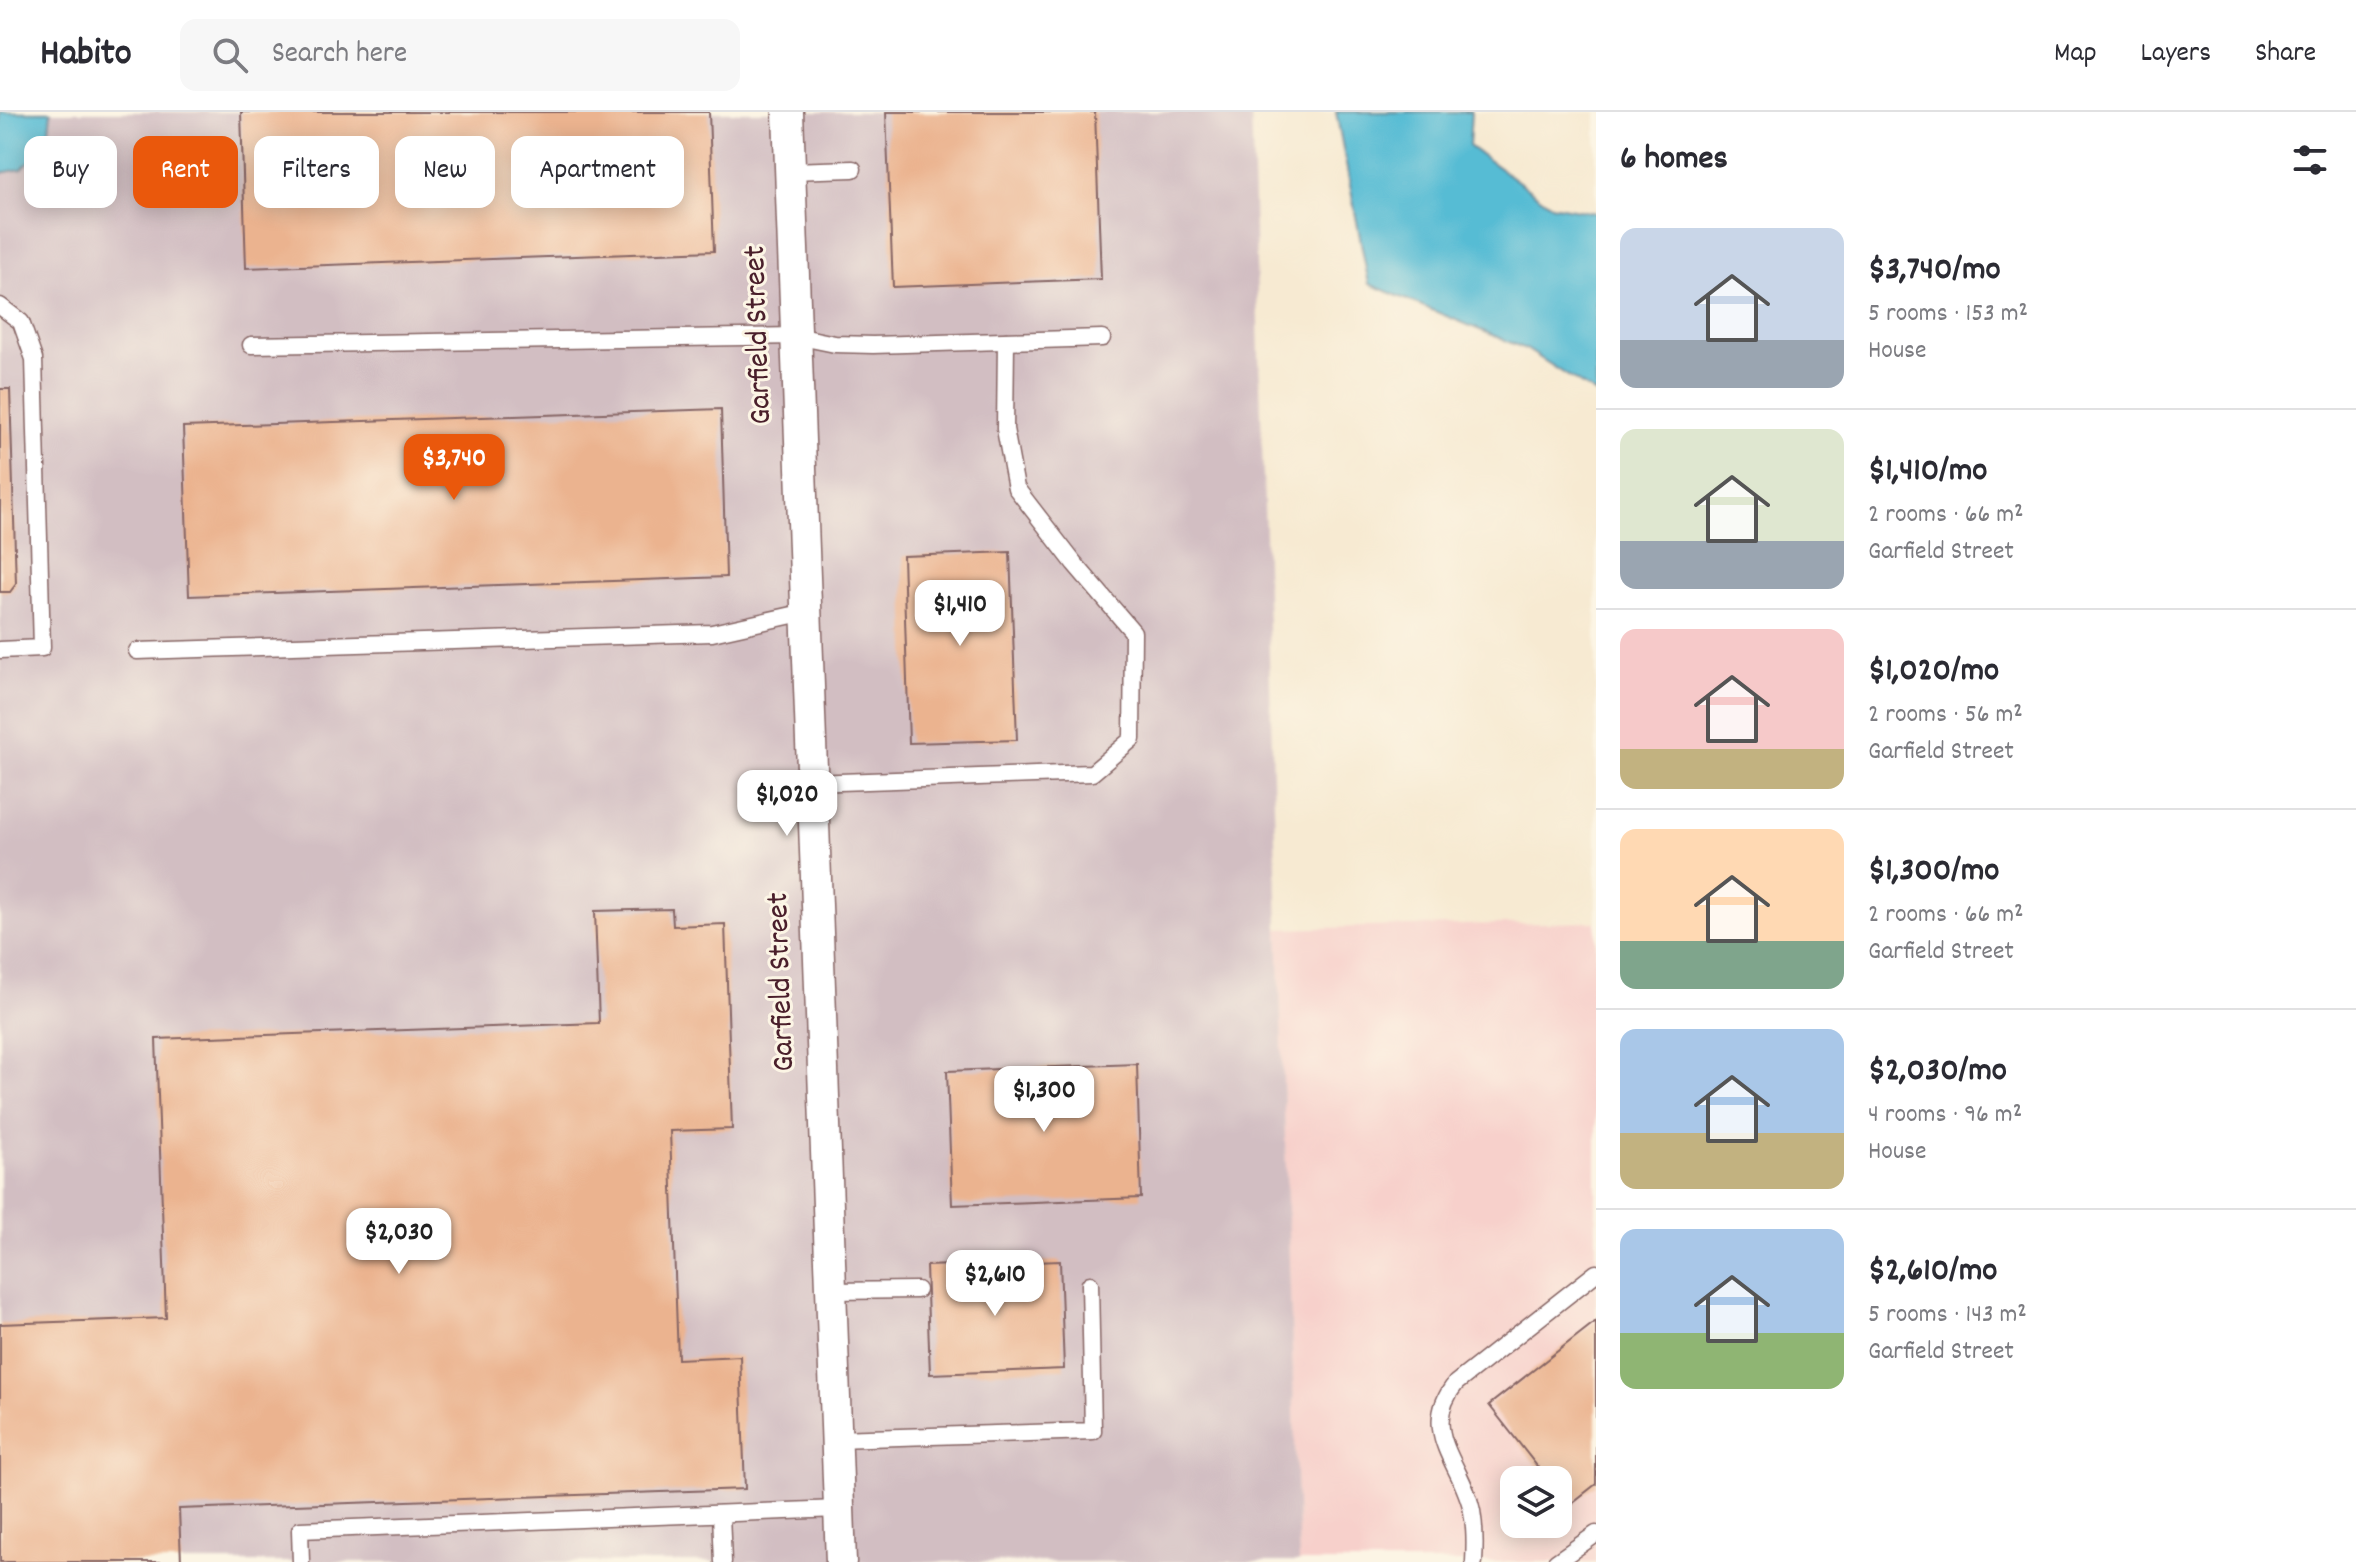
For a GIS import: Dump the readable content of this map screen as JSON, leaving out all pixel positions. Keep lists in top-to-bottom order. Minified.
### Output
{"streets":{"street":["Garfield Street"]},"page":{"header":"Habito","search":"Search here","nav":["Map","Layers","Share"],"heading":"6 homes","chip":["Buy","Rent","Filters","New","Apartment"],"list":[{"name":"$3,740/mo","note":"5 rooms · 153 m² · House"},{"name":"$1,410/mo","note":"2 rooms · 66 m² · Garfield Street"},{"name":"$1,020/mo","note":"2 rooms · 56 m² · Garfield Street"},{"name":"$1,300/mo","note":"2 rooms · 66 m² · Garfield Street"},{"name":"$2,030/mo","note":"4 rooms · 96 m² · House"},{"name":"$2,610/mo","note":"5 rooms · 143 m² · Garfield Street"}],"price":["$3,740","$1,410","$1,020","$1,300","$2,030","$2,610"]}}
